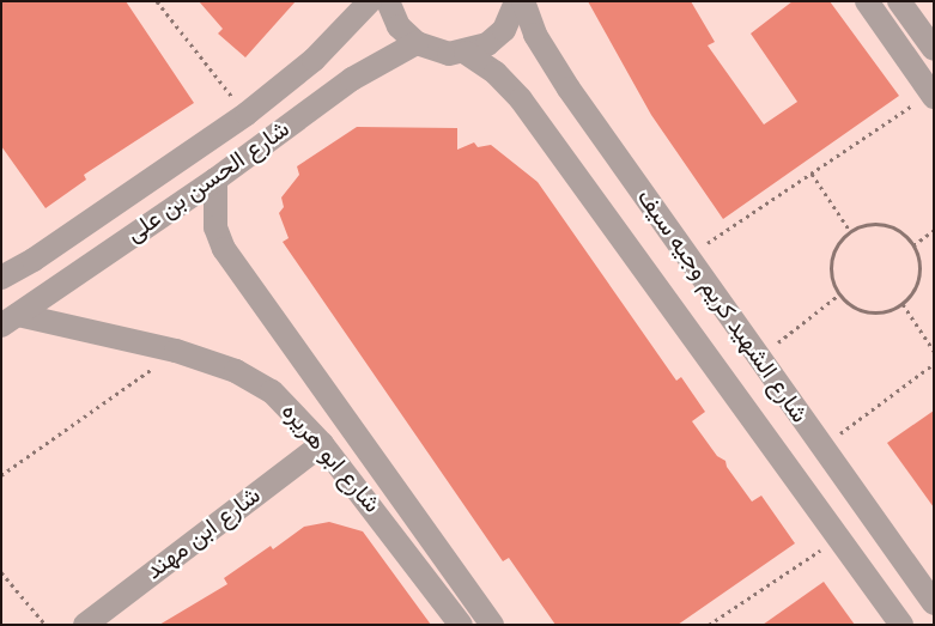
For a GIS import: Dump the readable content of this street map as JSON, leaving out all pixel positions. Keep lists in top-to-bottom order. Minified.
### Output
{"streets":{"street":["شارع الحسن بن على","شارع الشهيد كريم وجيه سيف","شارع ابو هريره","شارع ابن مهند"]},"crossings":[["شارع الحسن بن على","شارع ابو هريره"],["شارع ابو هريره","شارع ابن مهند"]]}
